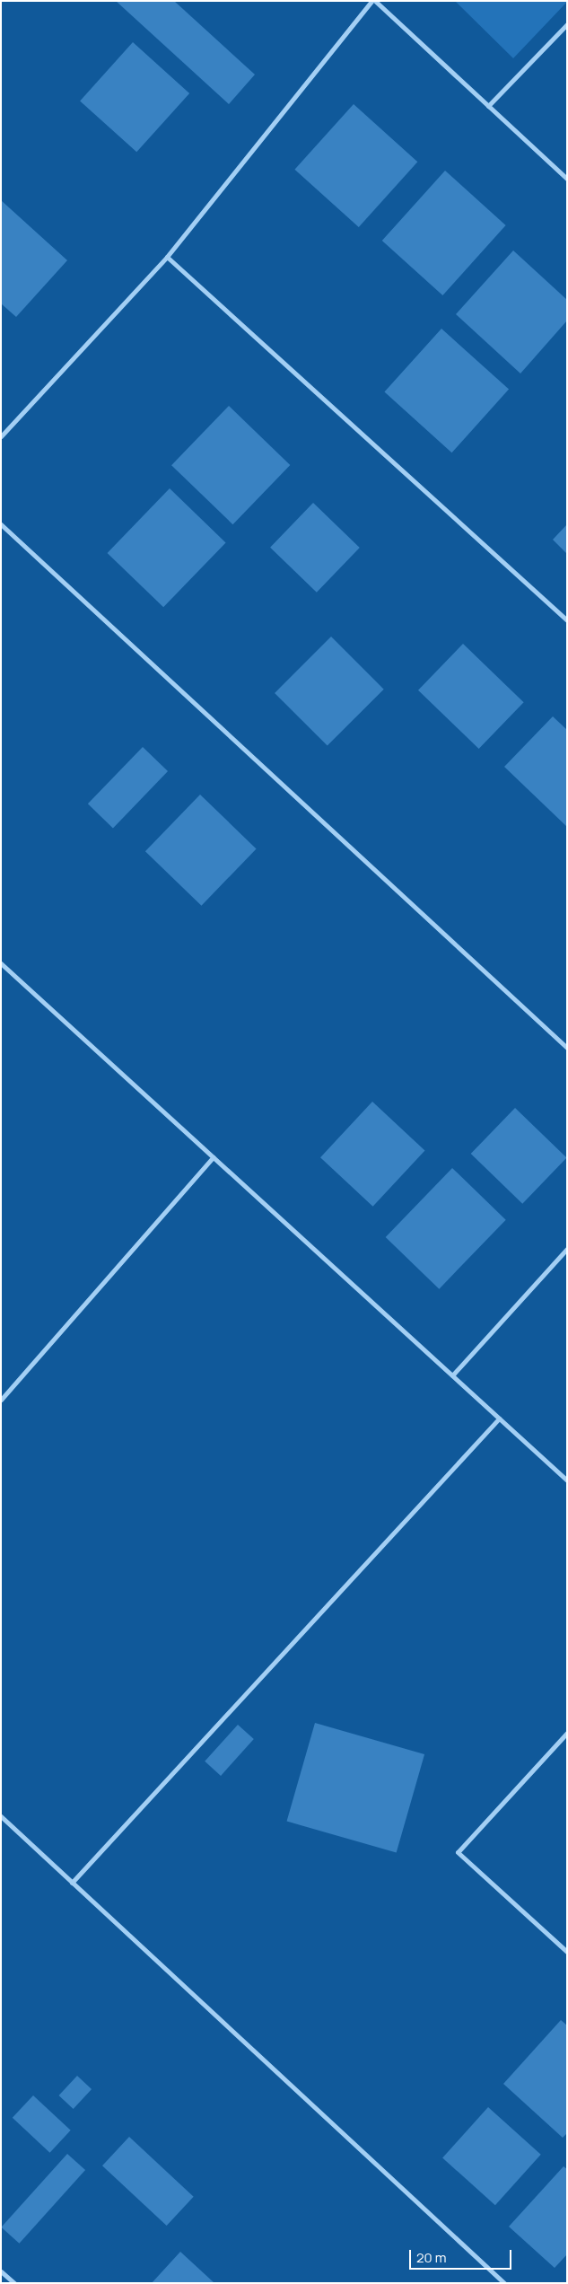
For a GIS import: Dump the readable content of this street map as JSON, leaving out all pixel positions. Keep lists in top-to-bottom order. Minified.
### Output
{"scale_bar":"20 m"}
